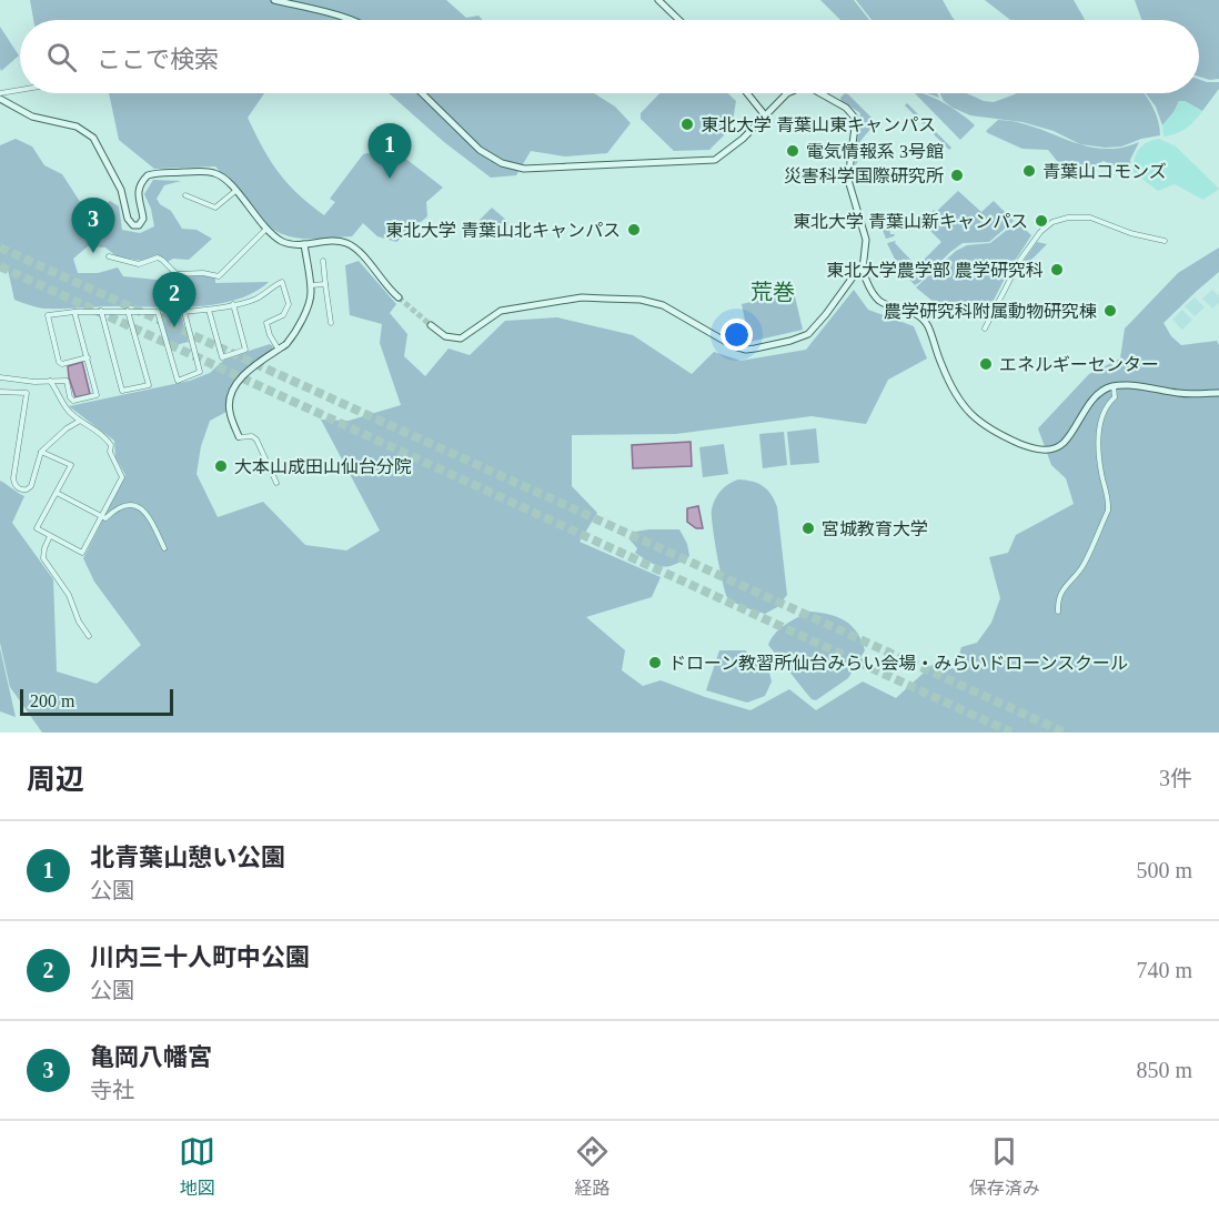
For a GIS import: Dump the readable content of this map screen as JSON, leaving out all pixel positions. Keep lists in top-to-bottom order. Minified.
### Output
{"districts":["荒巻"],"places":["東北大学 青葉山東キャンパス","電気情報系 3号館","青葉山コモンズ","災害科学国際研究所","東北大学 青葉山新キャンパス","東北大学 青葉山北キャンパス","東北大学農学部 農学研究科","農学研究科附属動物研究棟","エネルギーセンター","大本山成田山仙台分院","宮城教育大学","ドローン教習所仙台みらい会場・みらいドローンスクール"],"scale_bar":"200 m","page":{"search":"ここで検索","pins":["1","3","2"],"scale":"200 m","heading":["周辺","3件"],"list":[{"mark":"1","name":"北青葉山憩い公園","note":"公園","value":"500 m"},{"mark":"2","name":"川内三十人町中公園","note":"公園","value":"740 m"},{"mark":"3","name":"亀岡八幡宮","note":"寺社","value":"850 m"}],"nav":["地図","経路","保存済み"]}}
